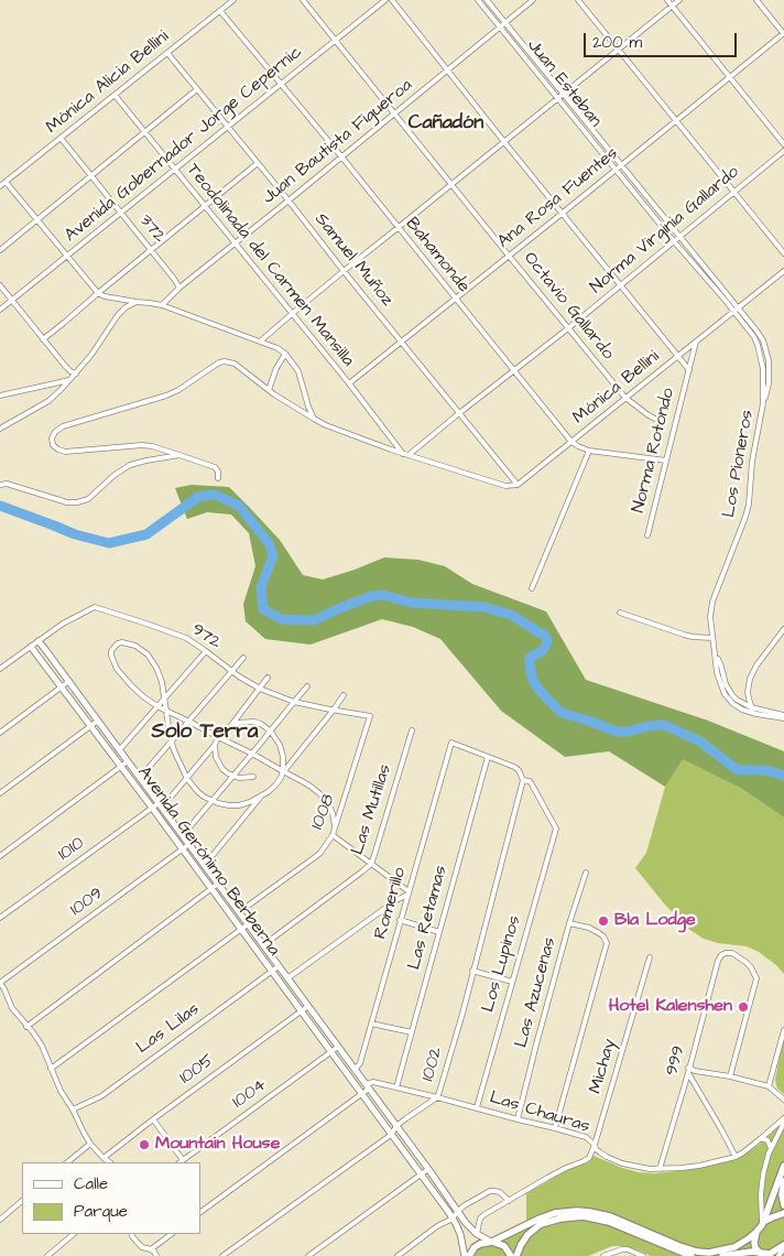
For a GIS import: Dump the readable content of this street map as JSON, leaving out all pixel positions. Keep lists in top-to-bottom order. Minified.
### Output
{"streets":{"street":["Mónica Alicia Bellini","Juan Esteban","Juan Bautista Figueroa","Avenida Gobernador Jorge Cepernic","Ana Rosa Fuentes","372","Norma Virginia Gallardo","Bahamonde","Samuel Muñoz","Teodolinada del Carmen Mansilla","Octavio Gallardo","Mónica Bellini","Norma Rotondo","Los Pioneros","972","Las Mutillas","1008","1010","Avenida Gerónimo Berberna","1009","Romerillo","Las Retamas","Los Lupinos","Las Azucenas","Las Lilas","999","1002","Michay","1005","1004","Las Chauras"]},"crossings":[["Mónica Alicia Bellini","372"],["Mónica Alicia Bellini","Bahamonde"],["Mónica Alicia Bellini","Samuel Muñoz"],["Mónica Alicia Bellini","Teodolinada del Carmen Mansilla"],["Juan Esteban","Juan Bautista Figueroa"],["Juan Esteban","Ana Rosa Fuentes"],["Juan Esteban","Norma Virginia Gallardo"],["Juan Esteban","Mónica Bellini"],["Juan Esteban","Los Pioneros"],["Juan Bautista Figueroa","372"],["Juan Bautista Figueroa","Bahamonde"],["Juan Bautista Figueroa","Samuel Muñoz"],["Juan Bautista Figueroa","Teodolinada del Carmen Mansilla"],["Juan Bautista Figueroa","Octavio Gallardo"],["Avenida Gobernador Jorge Cepernic","372"],["Avenida Gobernador Jorge Cepernic","Bahamonde"],["Avenida Gobernador Jorge Cepernic","Samuel Muñoz"],["Avenida Gobernador Jorge Cepernic","Teodolinada del Carmen Mansilla"],["Avenida Gobernador Jorge Cepernic","Octavio Gallardo"],["Ana Rosa Fuentes","Bahamonde"],["Ana Rosa Fuentes","Samuel Muñoz"],["Ana Rosa Fuentes","Teodolinada del Carmen Mansilla"],["Ana Rosa Fuentes","Octavio Gallardo"],["Norma Virginia Gallardo","Bahamonde"],["Norma Virginia Gallardo","Samuel Muñoz"],["Norma Virginia Gallardo","Octavio Gallardo"],["Bahamonde","Mónica Bellini"],["Bahamonde","Norma Rotondo"],["Samuel Muñoz","Mónica Bellini"],["Octavio Gallardo","Mónica Bellini"],["Mónica Bellini","Norma Rotondo"],["Mónica Bellini","Los Pioneros"],["972","1008"],["972","Avenida Gerónimo Berberna"],["Las Mutillas","Avenida Gerónimo Berberna"],["1008","Avenida Gerónimo Berberna"],["1010","Avenida Gerónimo Berberna"],["Avenida Gerónimo Berberna","1009"],["Avenida Gerónimo Berberna","Romerillo"],["Avenida Gerónimo Berberna","Las Lilas"],["Avenida Gerónimo Berberna","1002"],["Avenida Gerónimo Berberna","Michay"],["Avenida Gerónimo Berberna","1005"],["Avenida Gerónimo Berberna","1004"],["Avenida Gerónimo Berberna","Las Chauras"],["Romerillo","Las Retamas"],["Las Retamas","Las Chauras"],["Los Lupinos","1002"],["Los Lupinos","Las Chauras"],["Las Azucenas","Las Chauras"],["999","Las Chauras"],["1002","Las Chauras"],["Michay","Las Chauras"]],"districts":["Cañadón","Solo Terra"],"places":["Bla Lodge","Hotel Kalenshen","Mountain House"],"legend":["Calle","Parque"],"scale_bar":"200 m"}
